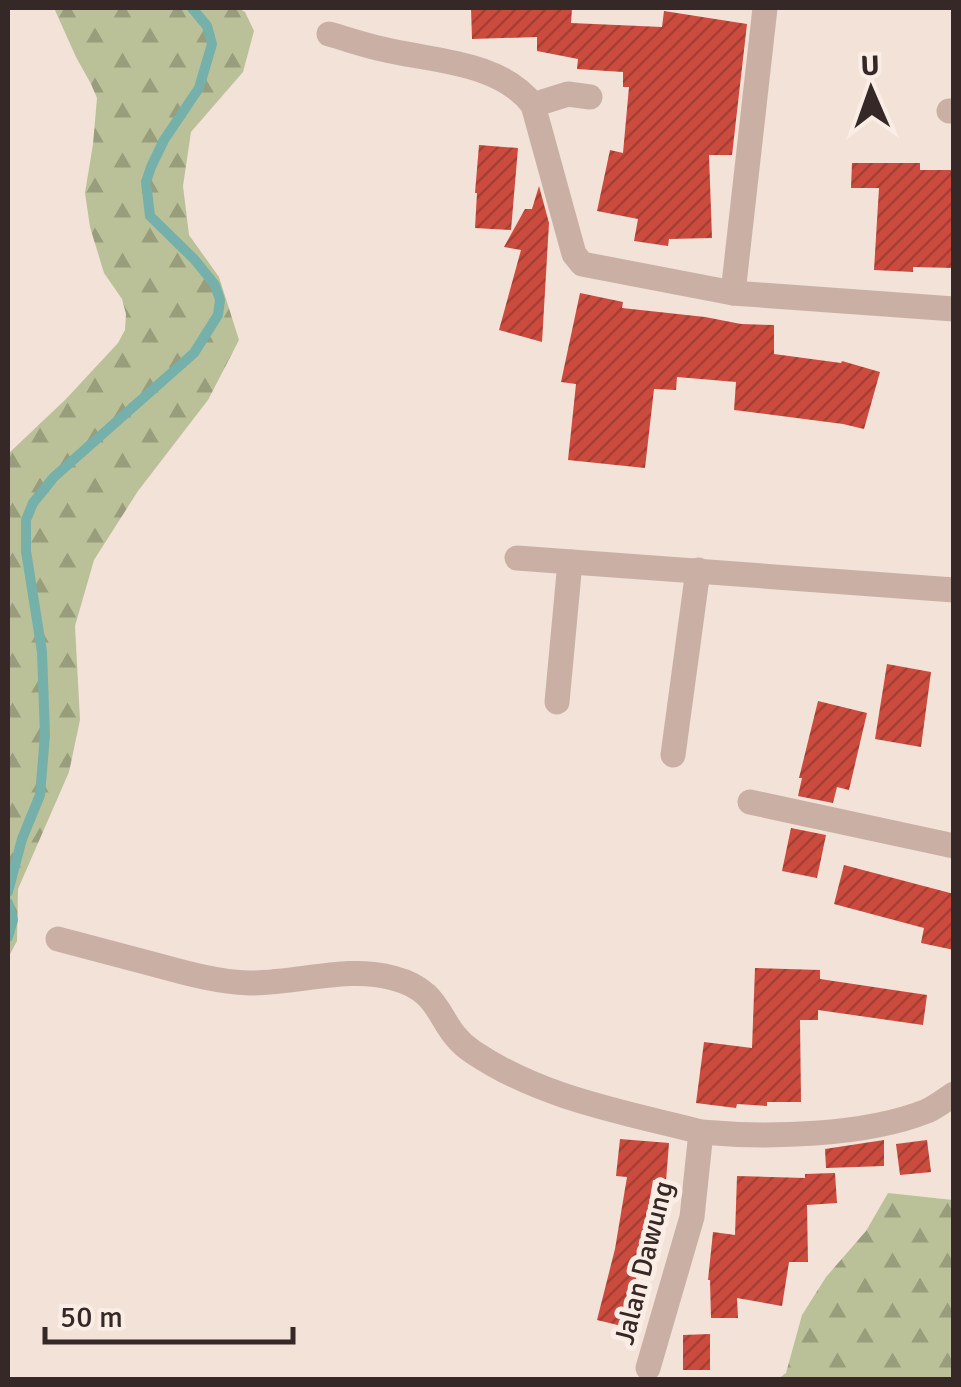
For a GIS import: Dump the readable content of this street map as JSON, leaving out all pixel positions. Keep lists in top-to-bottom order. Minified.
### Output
{"streets":{"street":["Jalan Dawung"]},"scale_bar":"50 m","north":"top"}
